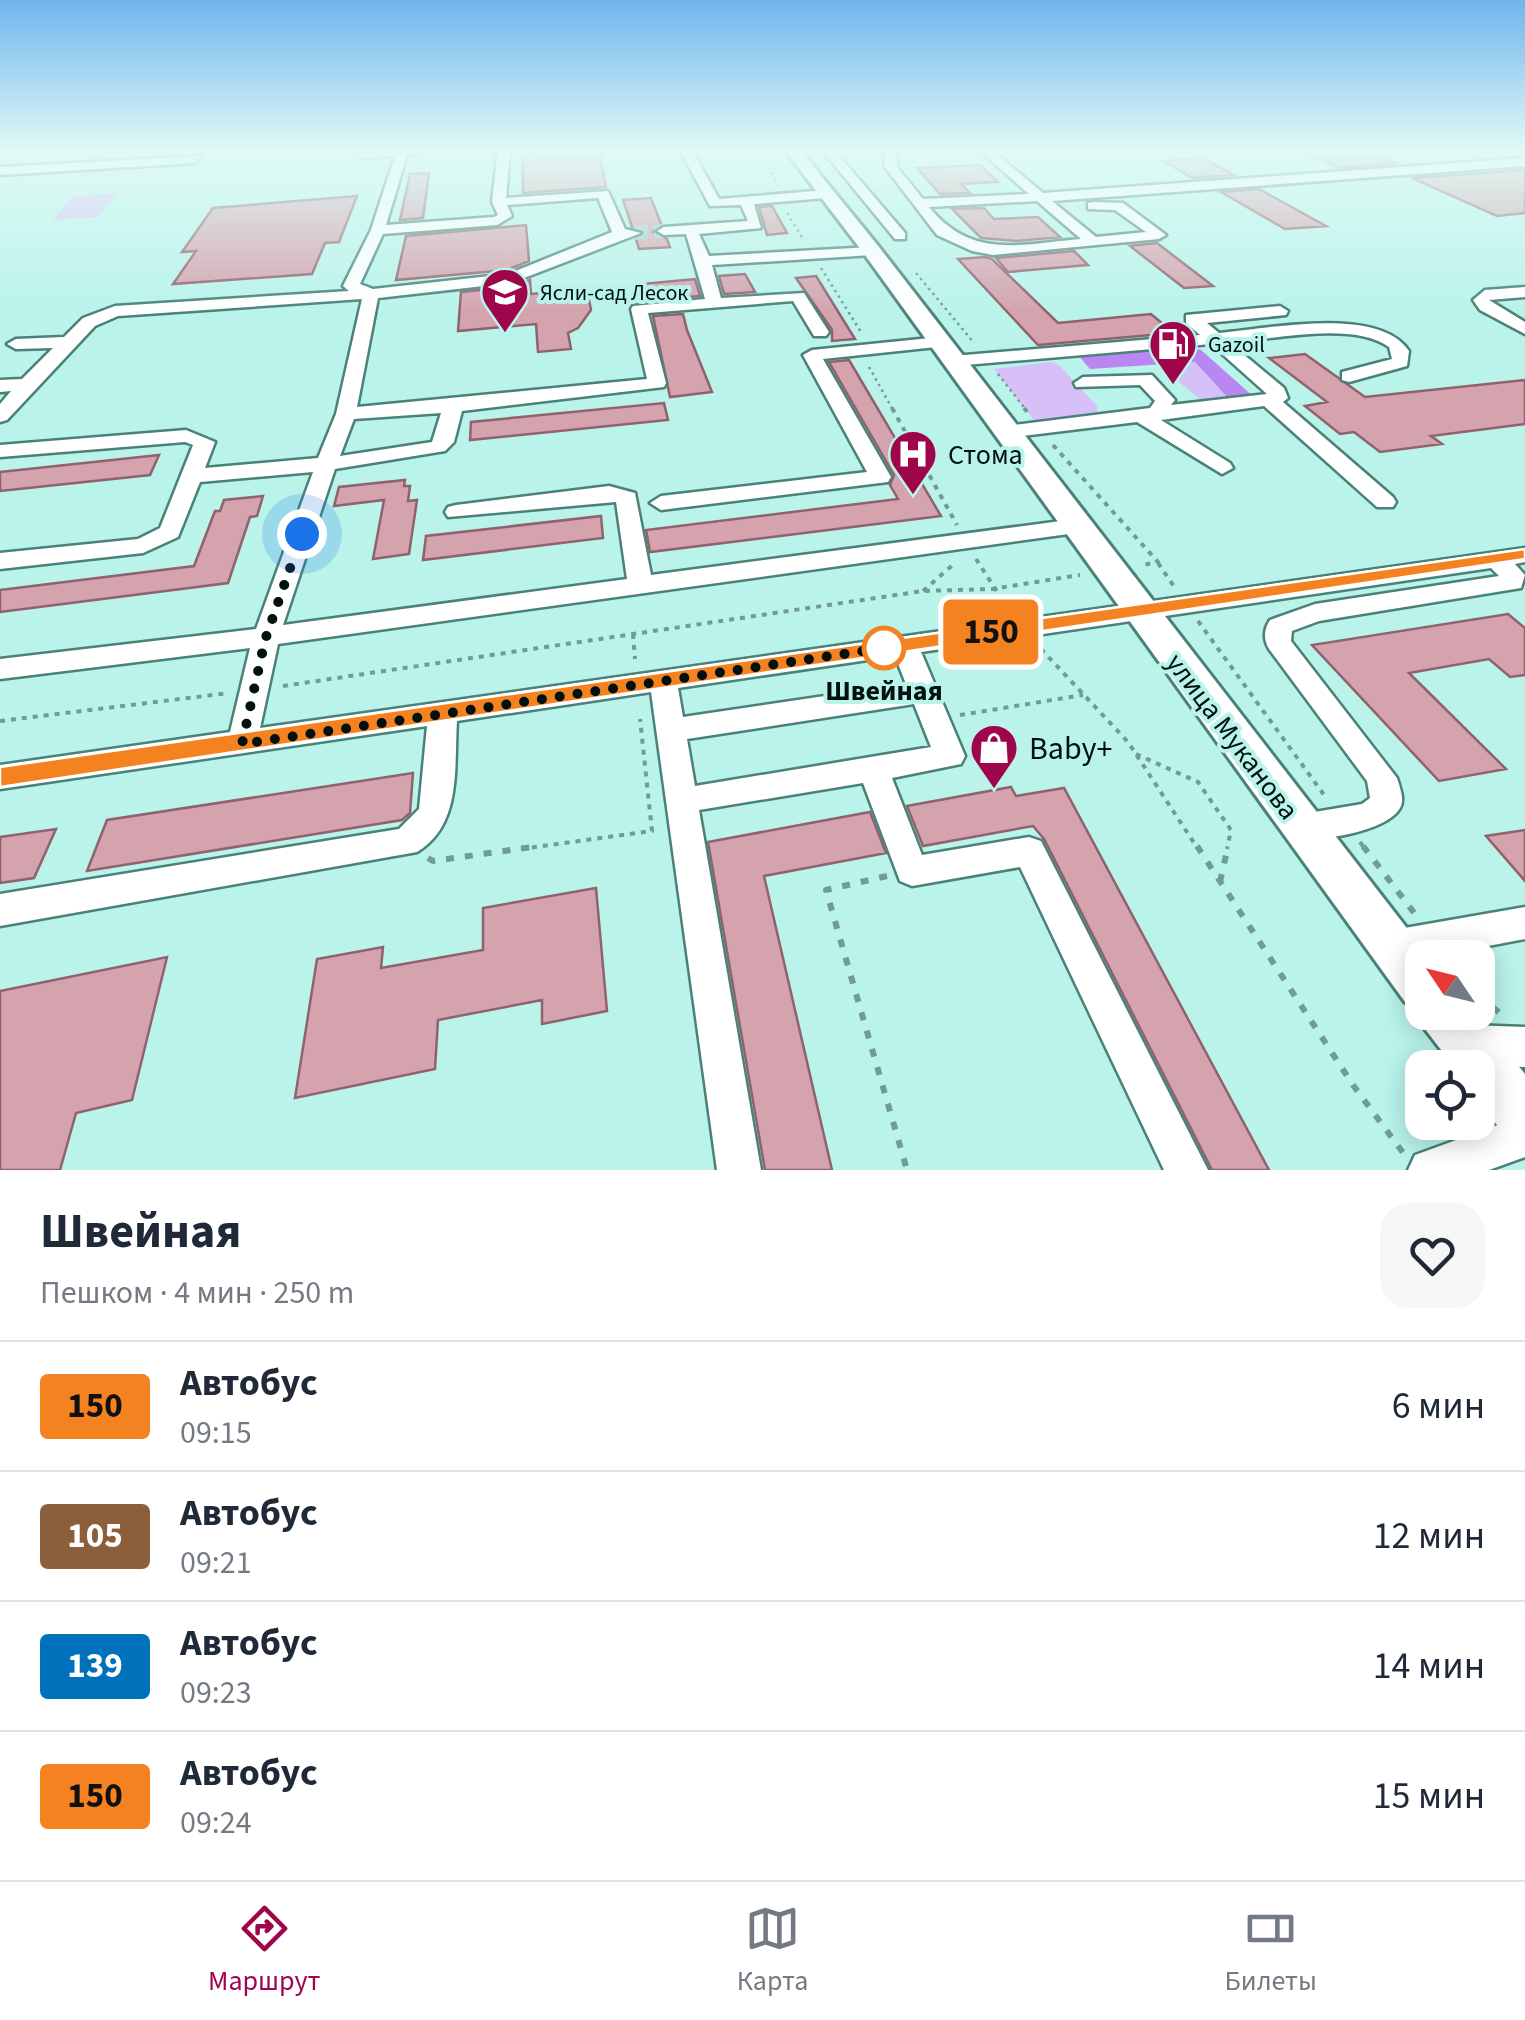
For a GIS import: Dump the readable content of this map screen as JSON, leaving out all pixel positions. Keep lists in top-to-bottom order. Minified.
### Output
{"streets":{"main road":["улица Муканова"]},"places":{"school or university":["Ясли-сад Лесок"],"fuel station":["Gazoil"],"hospital":["Стома"],"other":["Швейная"],"shop":["Baby+"]},"lines":["bus line 150"],"north":"top left","page":{"on_map":"150","heading":["Швейная","Пешком · 4 мин · 250 m"],"list":[{"mark":"150","name":"Автобус","note":"09:15","value":"6 мин"},{"mark":"105","name":"Автобус","note":"09:21","value":"12 мин"},{"mark":"139","name":"Автобус","note":"09:23","value":"14 мин"},{"mark":"150","name":"Автобус","note":"09:24","value":"15 мин"}],"tabs":["Маршрут","Карта","Билеты"]}}
